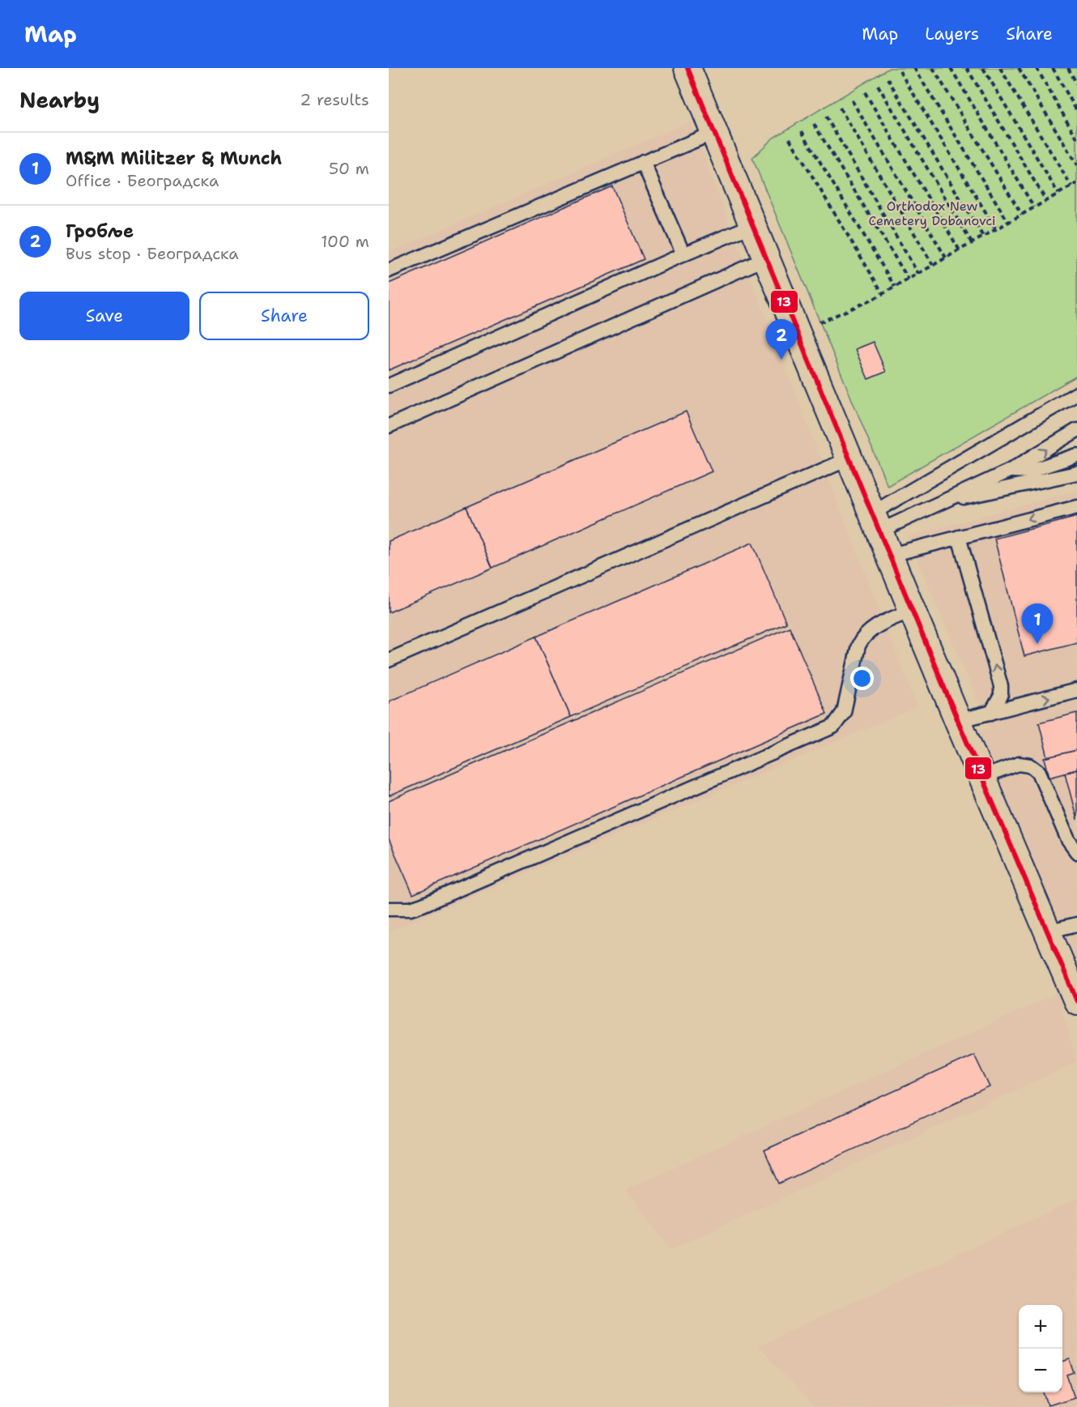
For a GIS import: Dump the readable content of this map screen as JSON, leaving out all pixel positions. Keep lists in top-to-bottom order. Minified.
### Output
{"parks":["Orthodox New Cemetery Dobanovci"],"lines":["transit line 13"],"page":{"header":"Map","nav":["Map","Layers","Share"],"heading":["Nearby","2 results"],"list":[{"mark":"1","name":"M&M Militzer & Munch","note":"Office · Београдска","value":"50 m"},{"mark":"2","name":"Гробље","note":"Bus stop · Београдска","value":"100 m"}],"buttons":["Save","Share"],"pins":["2","1"],"map_buttons":["+","−"]}}
